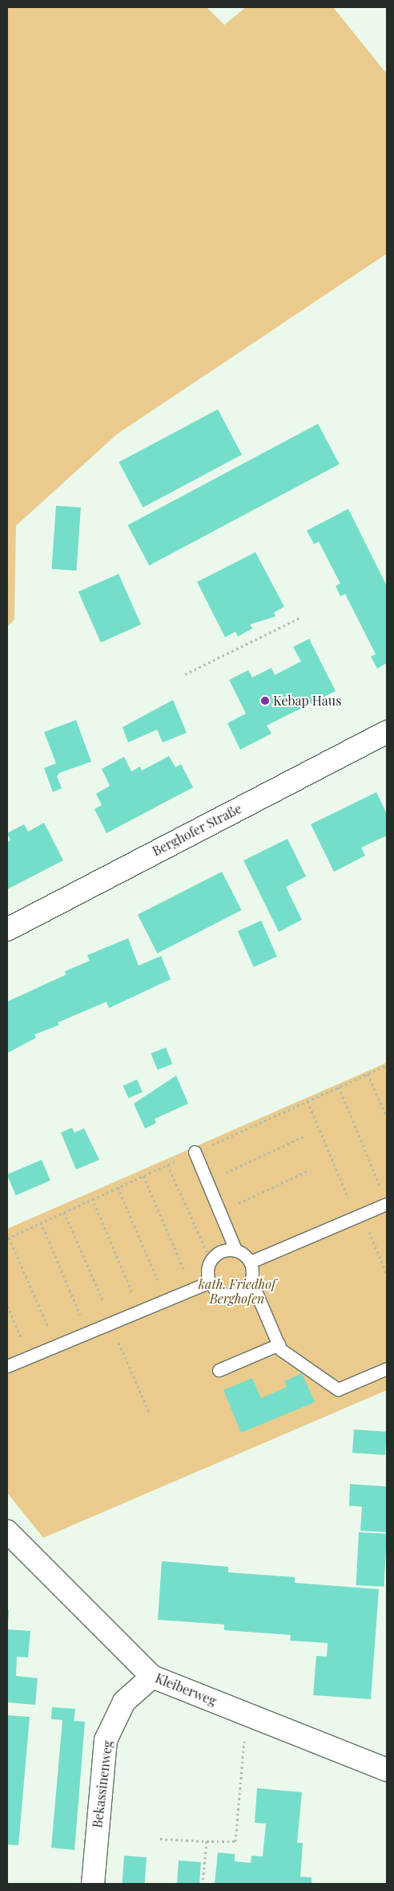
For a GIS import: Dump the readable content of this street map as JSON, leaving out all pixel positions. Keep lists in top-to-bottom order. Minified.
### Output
{"streets":{"street":["Berghofer Straße","Kleiberweg","Bekassinenweg"]},"crossings":[["Kleiberweg","Bekassinenweg"]],"parks":["kath. Friedhof Berghofen"],"places":["Kebap Haus"]}
